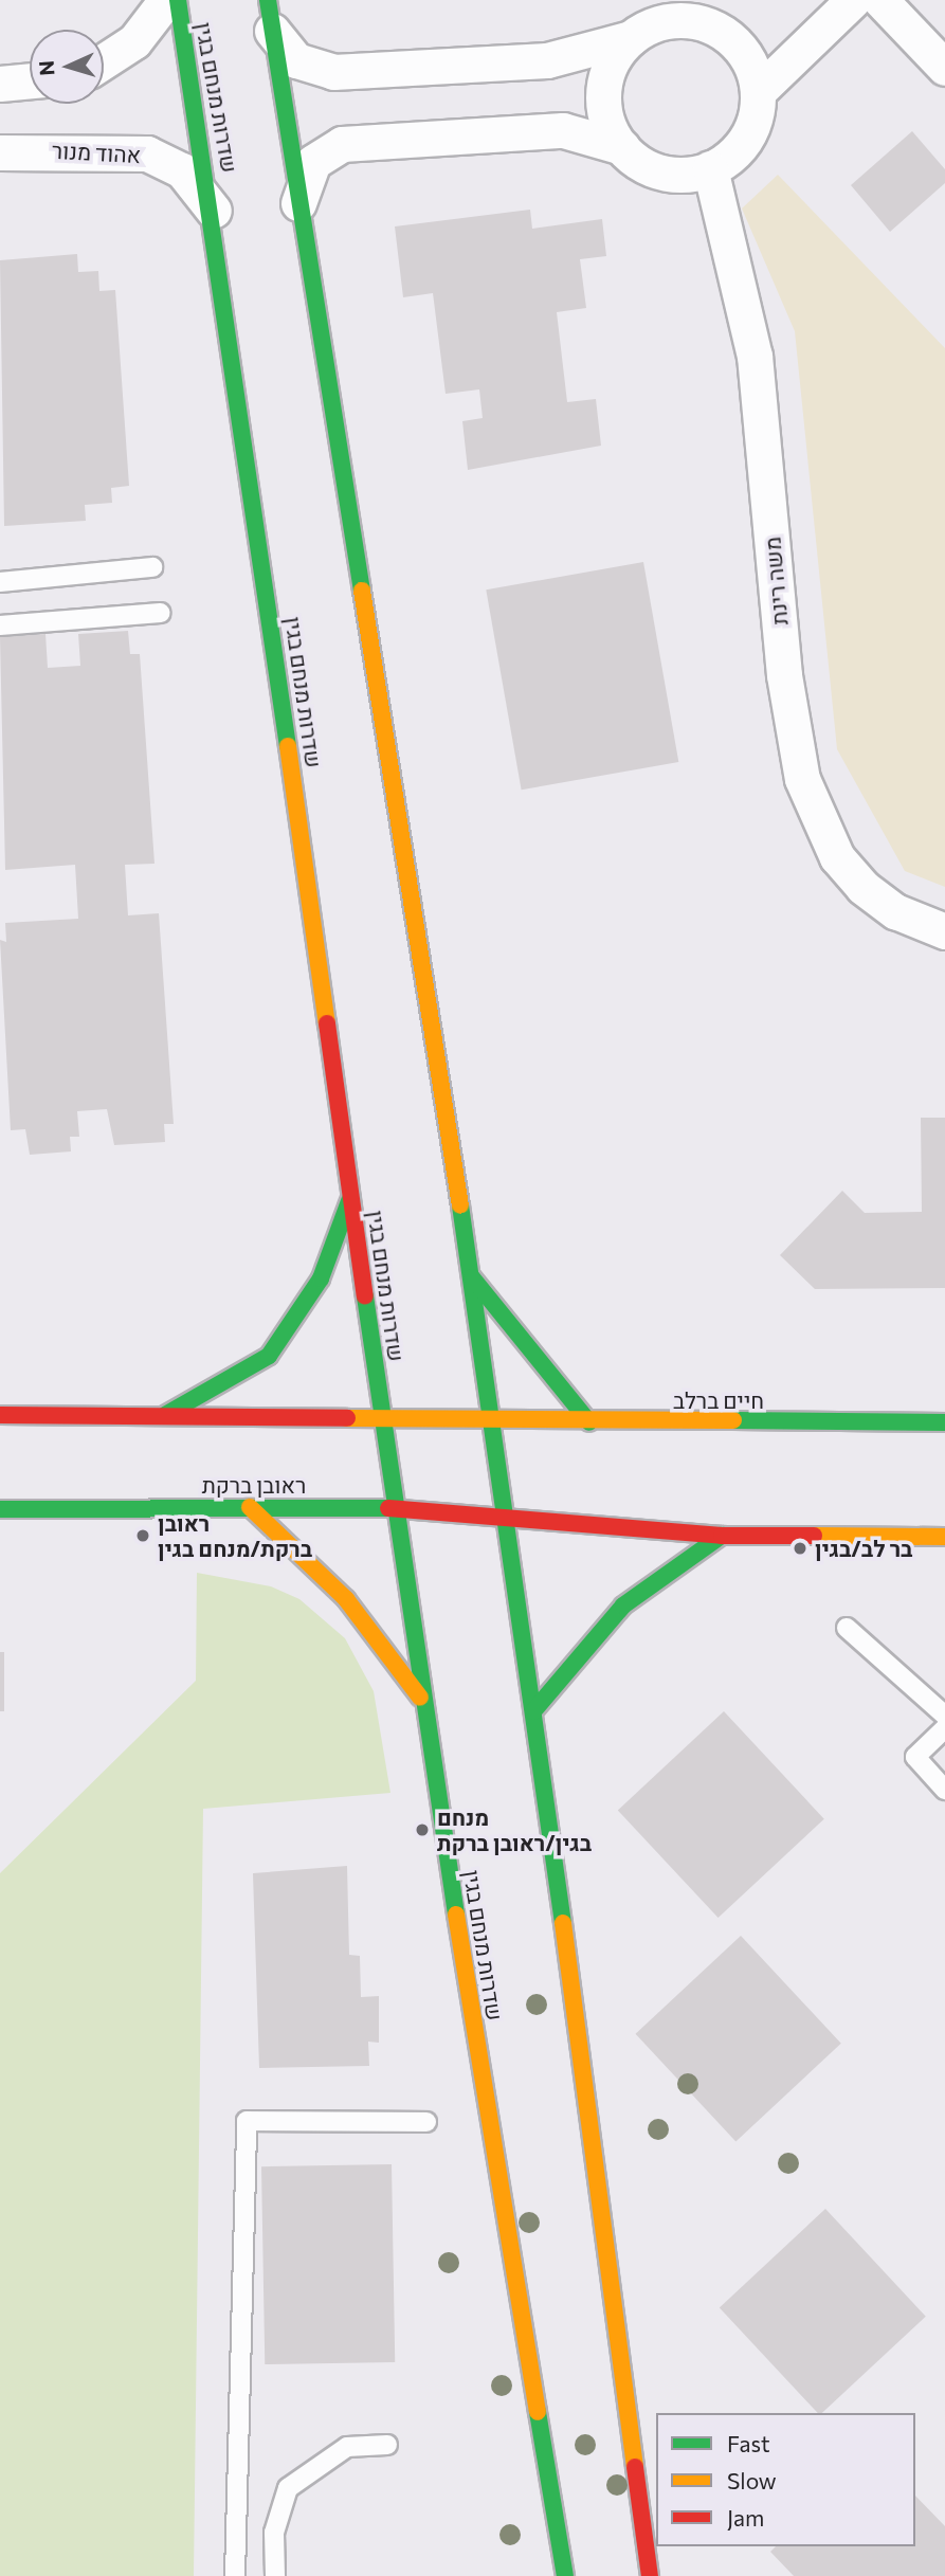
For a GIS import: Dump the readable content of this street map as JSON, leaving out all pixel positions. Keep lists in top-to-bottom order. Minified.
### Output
{"streets":{"street":["שדרות מנחם בגין","אהוד מנור","משה רינת","חיים ברלב","ראובן ברקת"]},"crossings":[["שדרות מנחם בגין","אהוד מנור"],["שדרות מנחם בגין","ראובן ברקת"]],"places":["ראובן ברקת/מנחם בגין","בר לב/בגין","מנחם בגין/ראובן ברקת"],"legend":["Fast","Slow","Jam"],"north":"left"}
